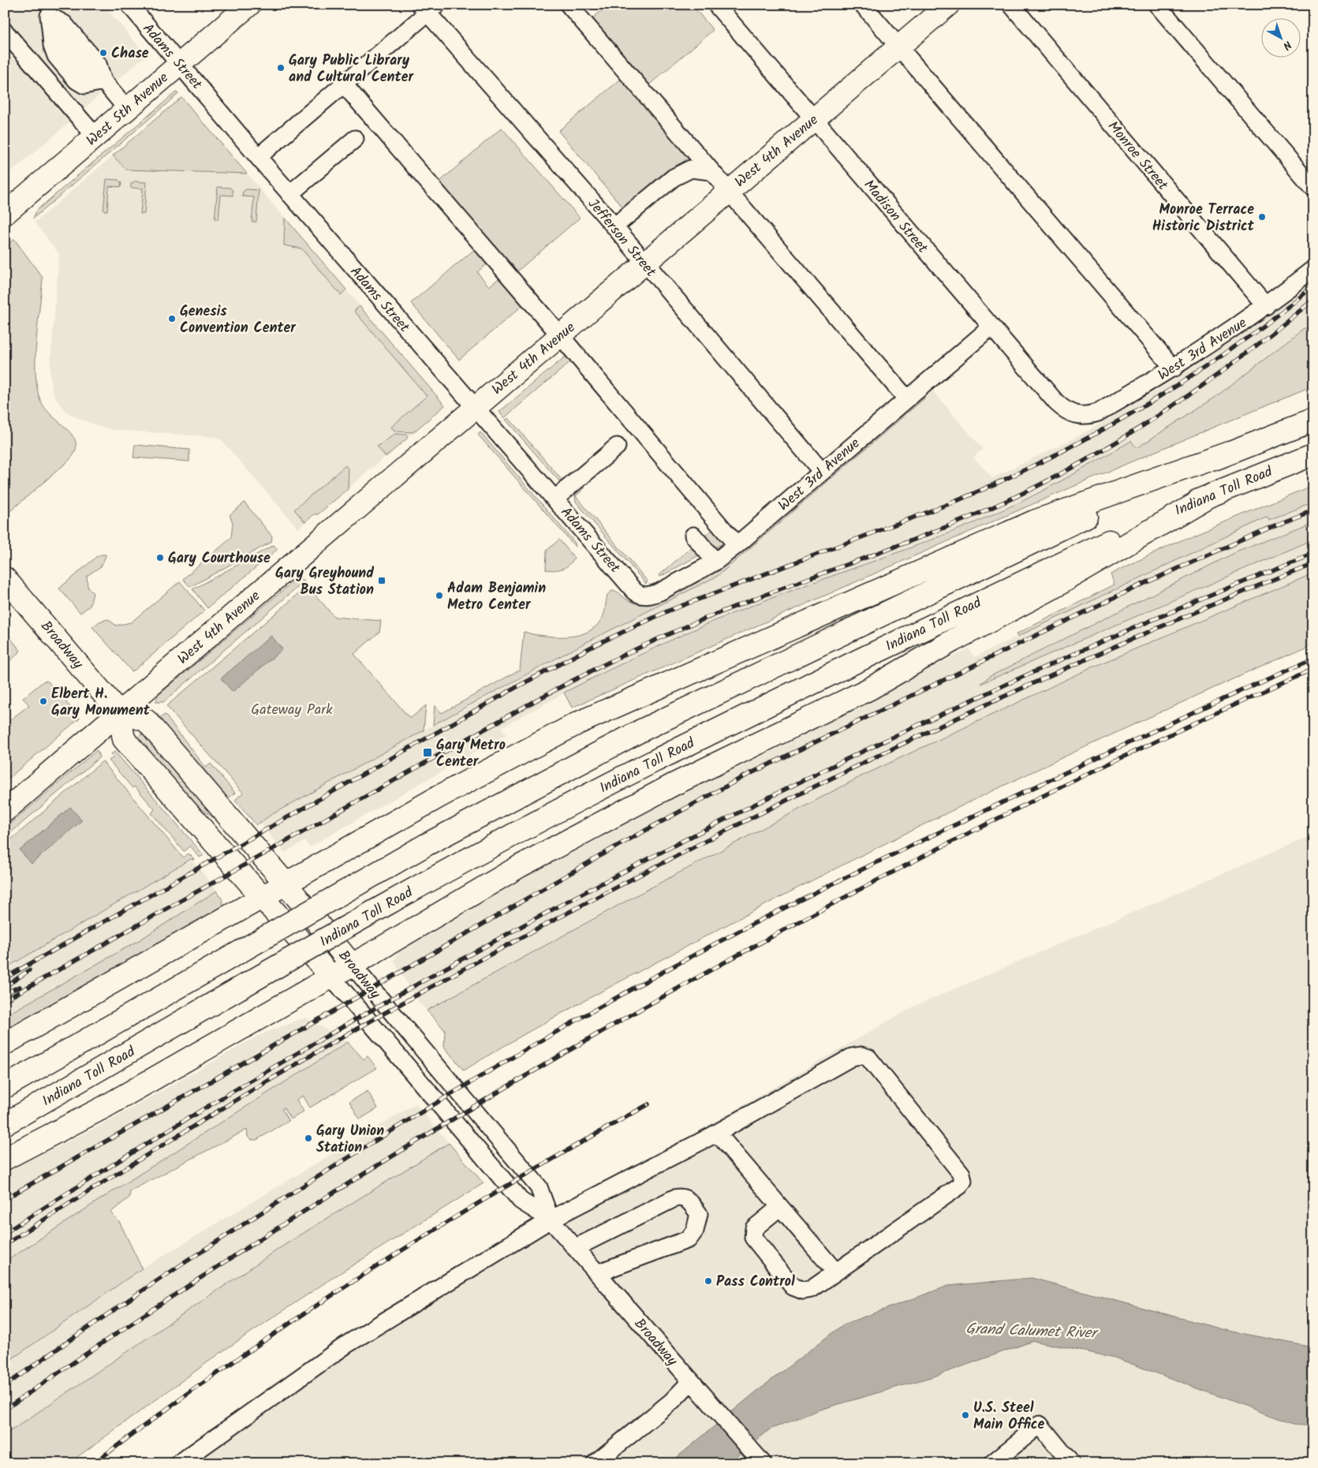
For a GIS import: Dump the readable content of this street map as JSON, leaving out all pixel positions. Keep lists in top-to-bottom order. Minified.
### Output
{"streets":{"main road":["West 5th Avenue","West 4th Avenue","Indiana Toll Road","Broadway"],"street":["Adams Street","Monroe Street","Madison Street","Jefferson Street","West 3rd Avenue"]},"crossings":[["Adams Street","West 5th Avenue"],["Adams Street","West 4th Avenue"],["Adams Street","West 3rd Avenue"],["West 4th Avenue","Madison Street"],["West 4th Avenue","Jefferson Street"],["West 4th Avenue","Broadway"],["Monroe Street","West 3rd Avenue"],["Madison Street","West 3rd Avenue"],["Jefferson Street","West 3rd Avenue"]],"water":["Grand Calumet River"],"parks":["Gateway Park"],"places":{"other":["Chase","Gary Public Library and Cultural Center","Monroe Terrace Historic District","Genesis Convention Center","Gary Courthouse","Adam Benjamin Metro Center","Elbert H. Gary Monument","Gary Union Station","Pass Control","U.S. Steel Main Office"],"transit":["Gary Greyhound Bus Station","Gary Metro Center"]},"north":"bottom right"}
